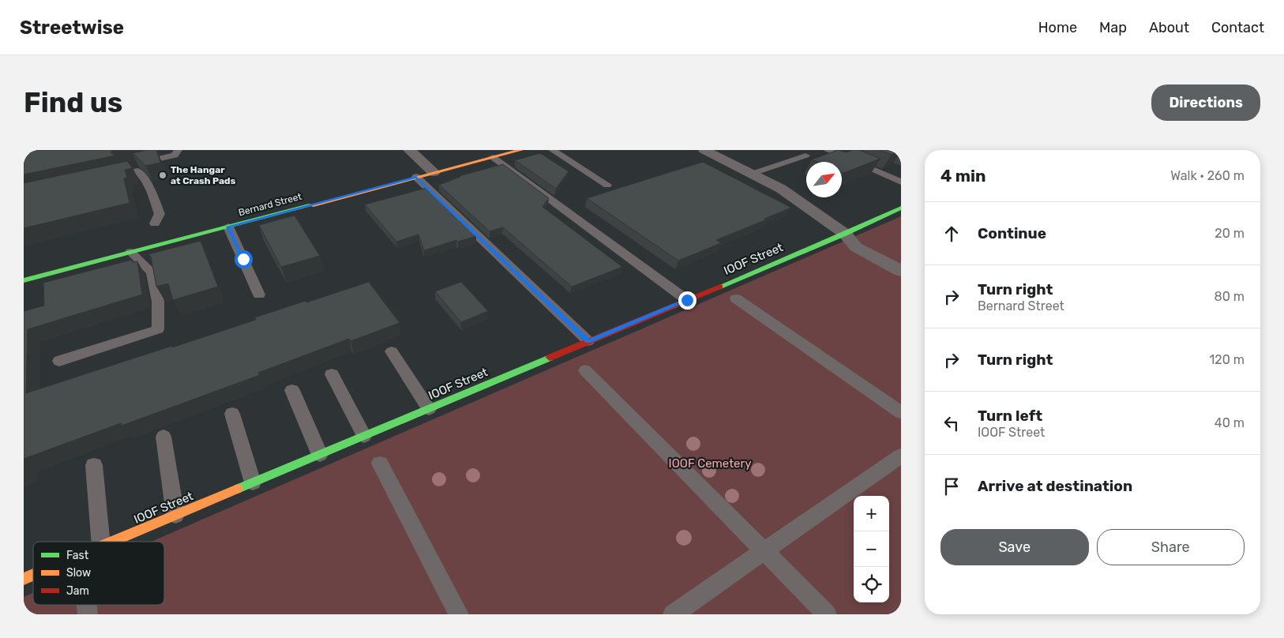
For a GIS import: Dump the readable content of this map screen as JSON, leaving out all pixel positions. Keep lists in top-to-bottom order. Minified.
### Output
{"streets":{"street":["Bernard Street","IOOF Street"]},"parks":["IOOF Cemetery"],"places":["The Hangar at Crash Pads"],"legend":["Fast","Slow","Jam"],"north":"top right","page":{"header":"Streetwise","nav":["Home","Map","About","Contact"],"buttons":["Directions",["Save","Share"]],"title":"Find us","heading":["4 min","Walk · 260 m"],"list":[["Continue","20 m"],["Turn right","Bernard Street","80 m"],["Turn right","120 m"],["Turn left","IOOF Street","40 m"],"Arrive at destination"],"map_buttons":["+","−"]}}
